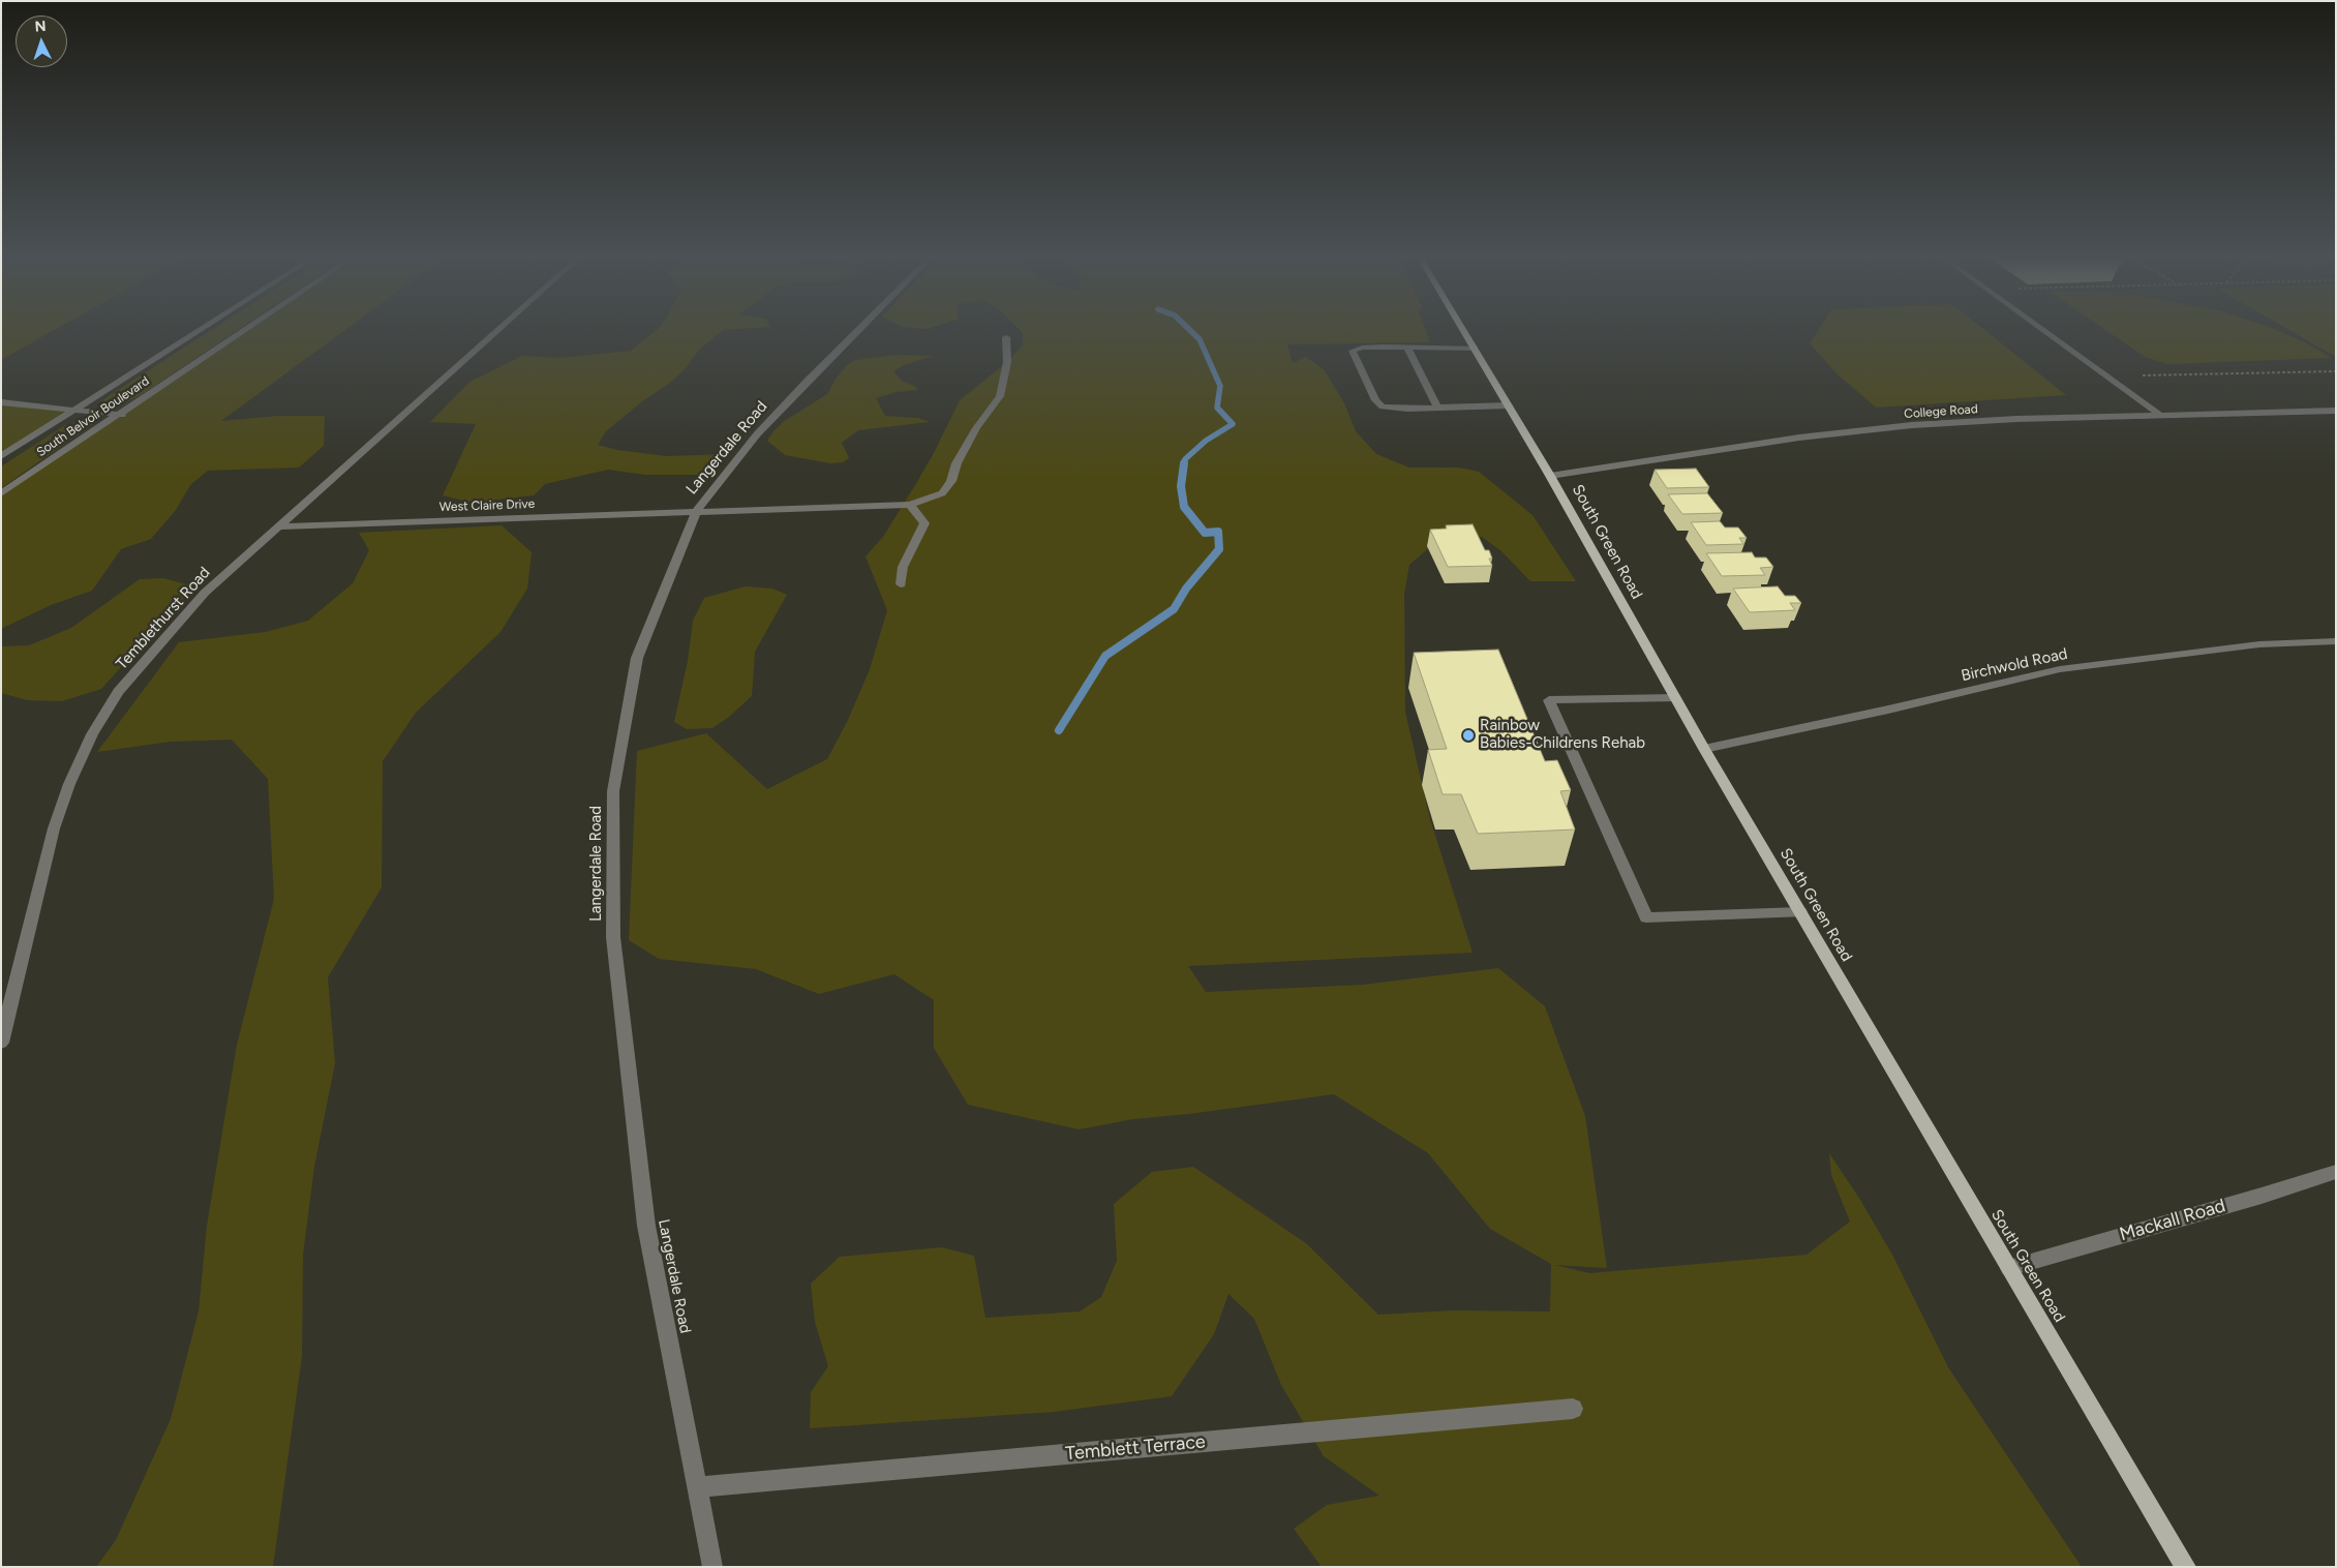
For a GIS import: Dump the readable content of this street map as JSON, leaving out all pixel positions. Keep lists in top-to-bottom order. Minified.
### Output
{"streets":{"main road":["South Green Road"],"street":["College Road","South Belvoir Boulevard","Langerdale Road","West Claire Drive","Temblethurst Road","Birchwold Road","Mackall Road","Temblett Terrace"]},"crossings":[["College Road","South Green Road"],["Langerdale Road","West Claire Drive"],["Langerdale Road","Temblett Terrace"],["West Claire Drive","Temblethurst Road"],["South Green Road","Birchwold Road"],["South Green Road","Mackall Road"]],"places":["Rainbow Babies-Childrens Rehab"],"north":"top"}
